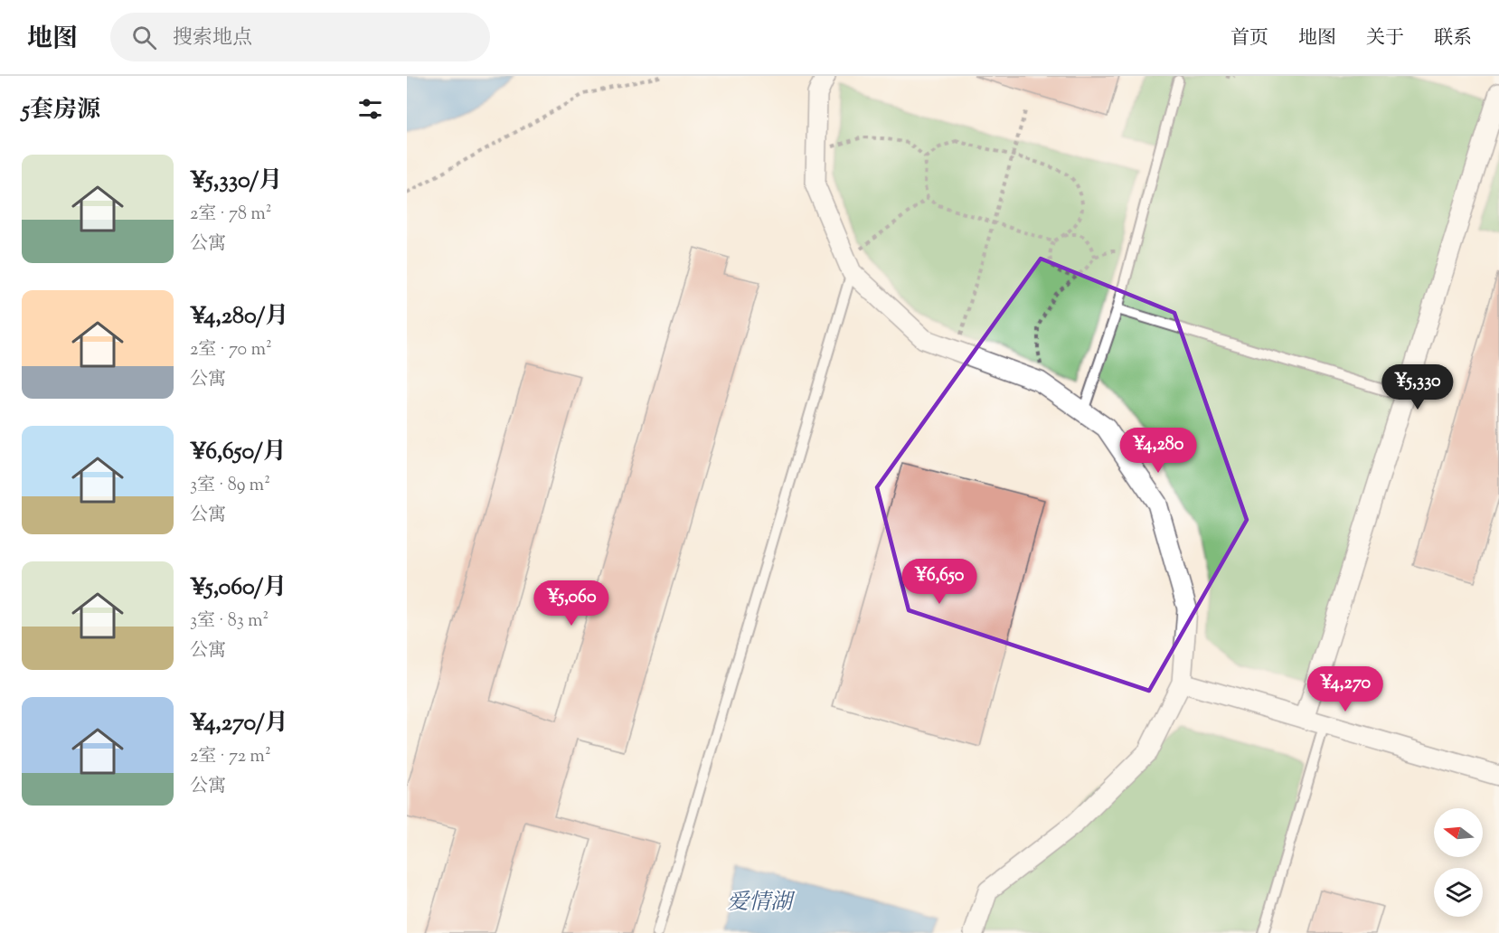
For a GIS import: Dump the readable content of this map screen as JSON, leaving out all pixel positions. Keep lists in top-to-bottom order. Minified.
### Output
{"water":["爱情湖"],"north":"left","page":{"header":"地图","search":"搜索地点","nav":["首页","地图","关于","联系"],"heading":"5套房源","list":[{"name":"¥5,330/月","note":"2室 · 78 m² · 公寓"},{"name":"¥4,280/月","note":"2室 · 70 m² · 公寓"},{"name":"¥6,650/月","note":"3室 · 89 m² · 公寓"},{"name":"¥5,060/月","note":"3室 · 83 m² · 公寓"},{"name":"¥4,270/月","note":"2室 · 72 m² · 公寓"}],"price":["¥5,330","¥4,280","¥6,650","¥5,060","¥4,270"]}}
